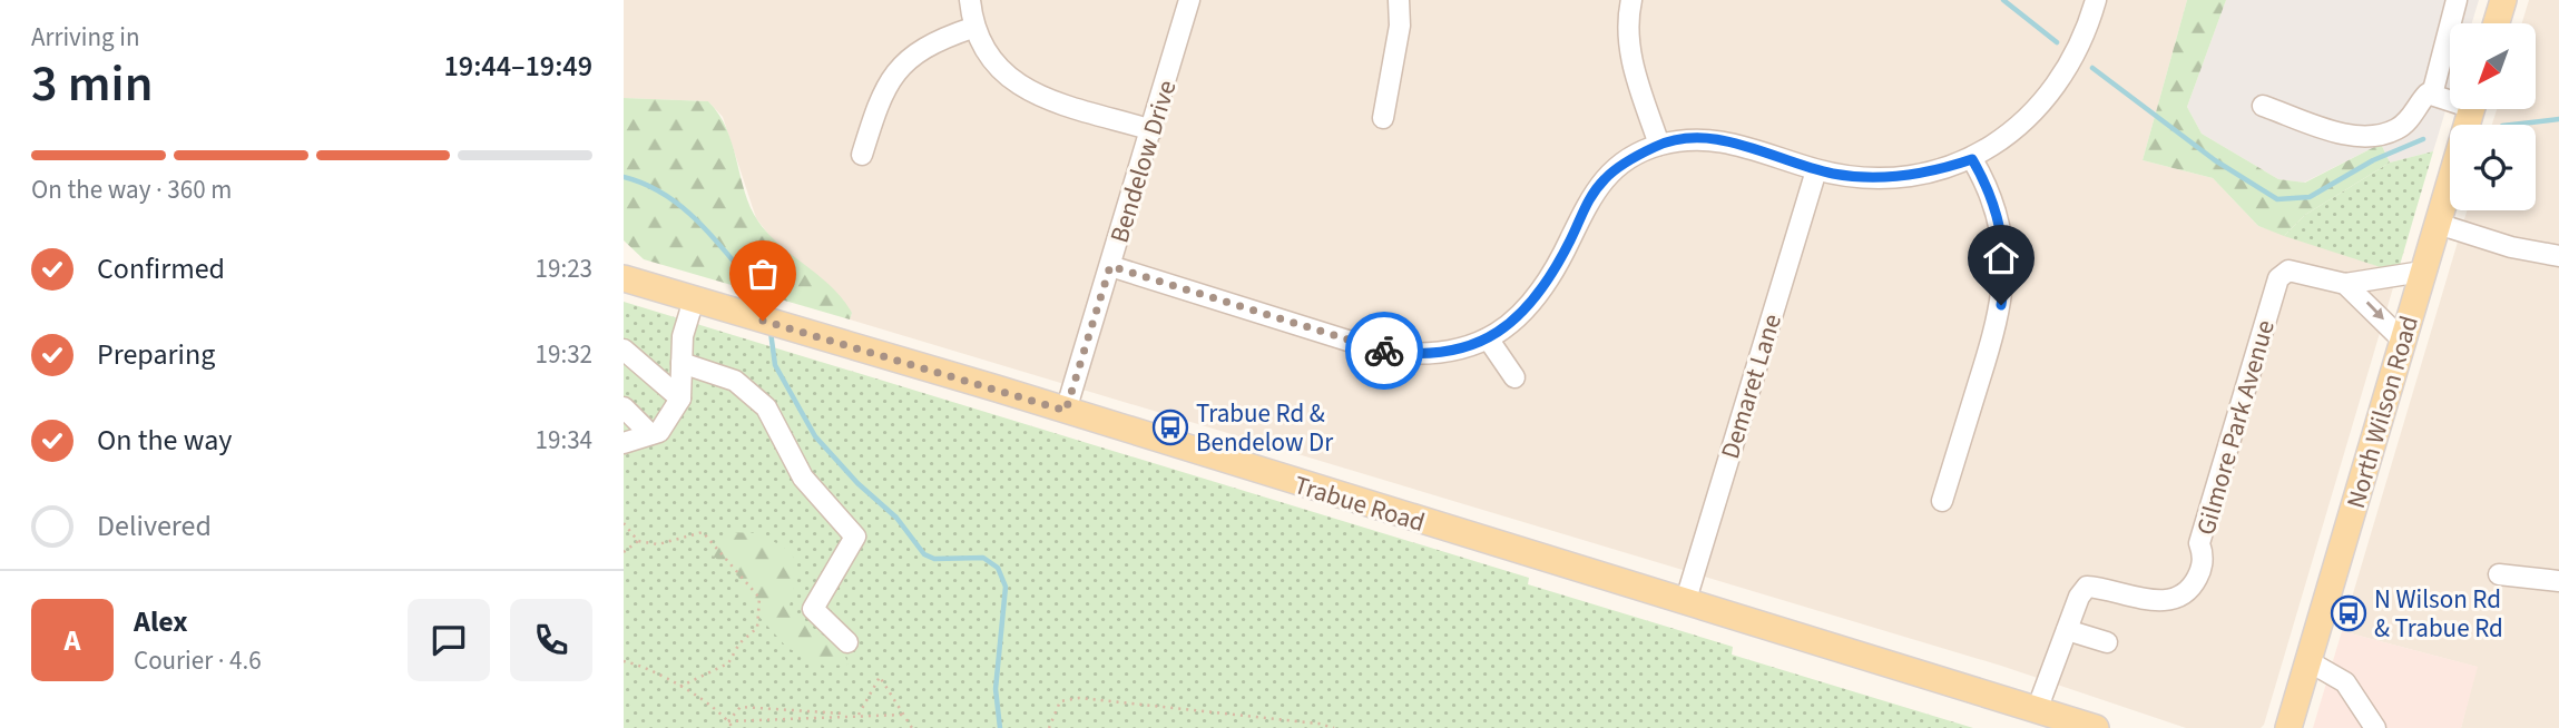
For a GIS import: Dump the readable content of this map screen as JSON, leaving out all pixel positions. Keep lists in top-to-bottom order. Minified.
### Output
{"streets":{"main road":["North Wilson Road","Trabue Road"],"street":["Bendelow Drive","Demaret Lane","Gilmore Park Avenue"]},"crossings":[["Bendelow Drive","Trabue Road"],["Demaret Lane","Trabue Road"],["North Wilson Road","Gilmore Park Avenue"],["Gilmore Park Avenue","Trabue Road"]],"places":{"bus stop":["Trabue Rd & Bendelow Dr","N Wilson Rd & Trabue Rd"]},"north":"bottom left","page":{"heading":["3 min","Arriving in","19:44–19:49"],"panel":["Alex","Courier · 4.6"],"bar":"On the way · 360 m","list":[["Confirmed","19:23"],["Preparing","19:32"],["On the way","19:34"],"Delivered"],"round":"A"}}
